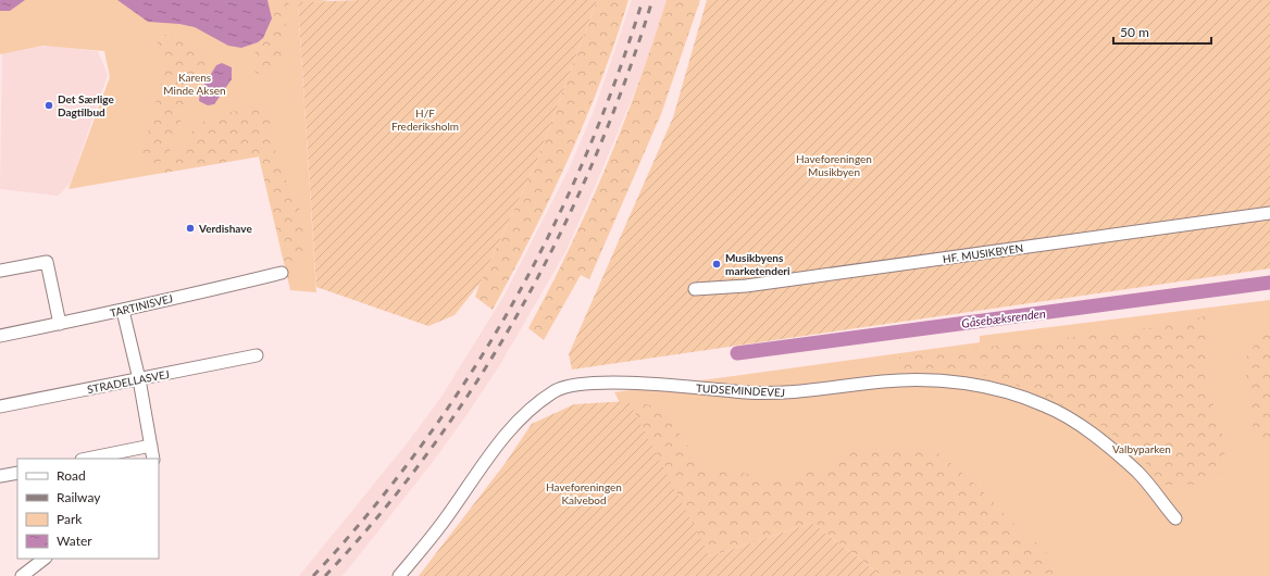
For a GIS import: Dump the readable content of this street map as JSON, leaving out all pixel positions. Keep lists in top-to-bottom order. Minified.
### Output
{"streets":{"street":["HF. MUSIKBYEN","TARTINISVEJ","STRADELLASVEJ","TUDSEMINDEVEJ"]},"water":["Gåsebæksrenden"],"parks":["Karens Minde Aksen","H/F Frederiksholm","Haveforeningen Musikbyen","Valbyparken","Haveforeningen Kalvebod"],"places":["Det Særlige Dagtilbud","Verdishave","Musikbyens marketenderi"],"legend":["Road","Railway","Park","Water"],"scale_bar":"50 m"}
